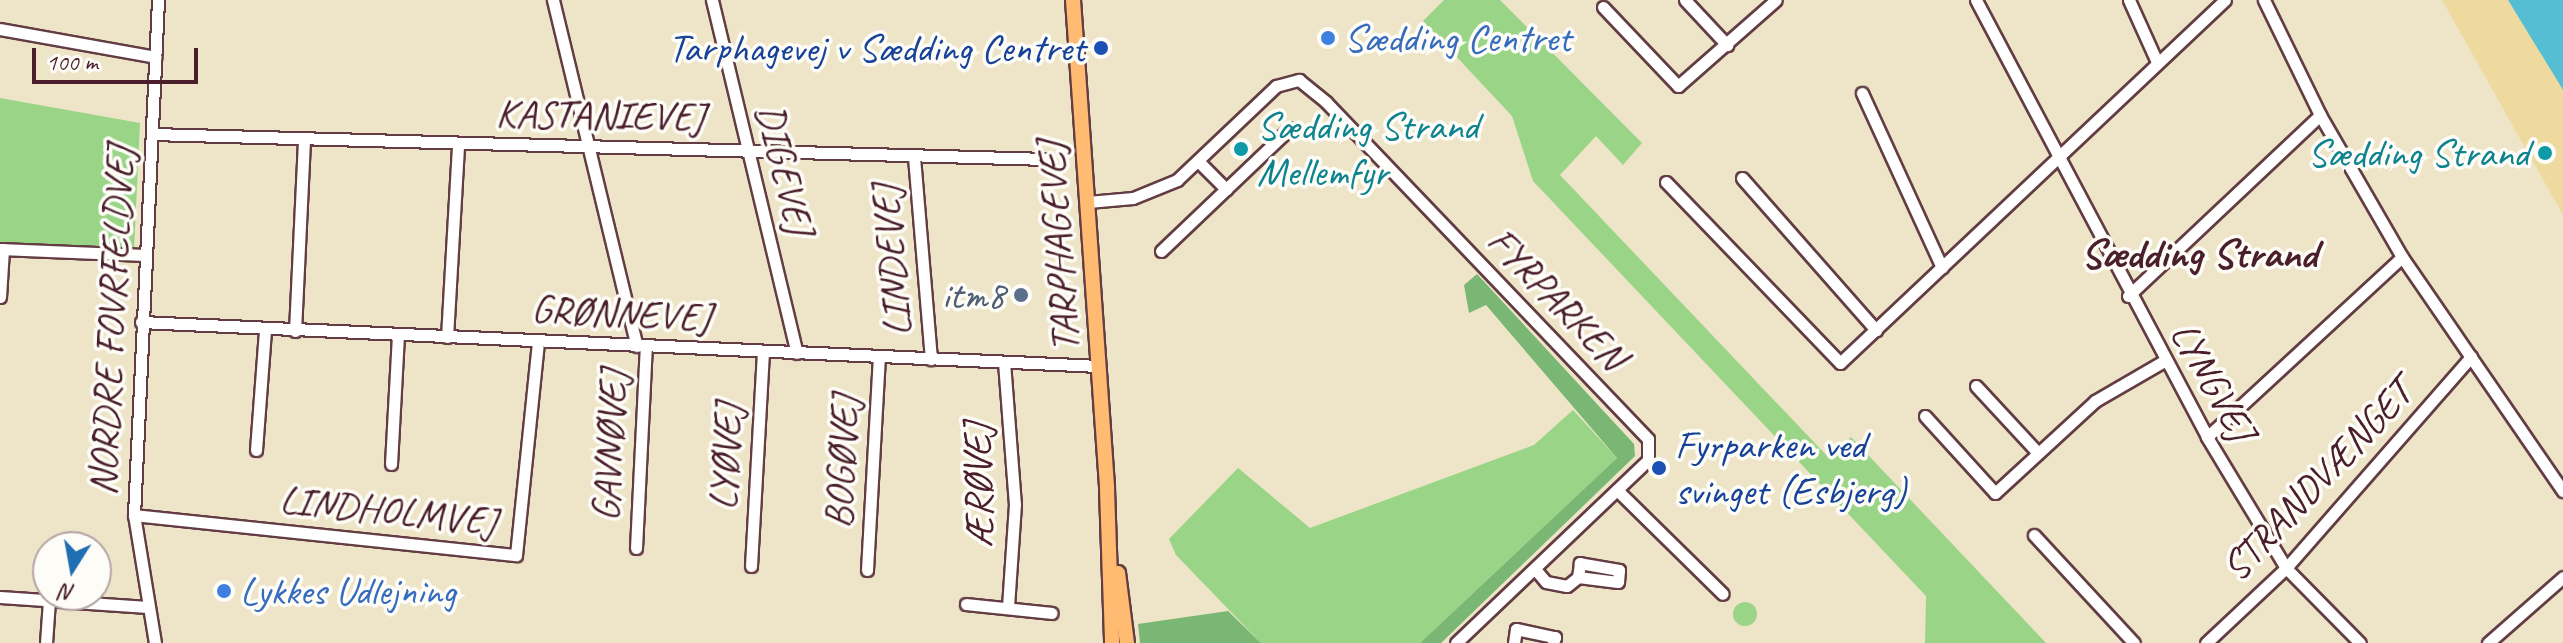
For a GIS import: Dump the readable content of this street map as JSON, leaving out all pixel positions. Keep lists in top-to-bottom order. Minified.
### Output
{"streets":{"main road":["TARPHAGEVEJ"],"street":["KASTANIEVEJ","DIGEVEJ","LINDEVEJ","FYRPARKEN","GRØNNEVEJ","NORDRE FOVRFELDVEJ","LYNGVEJ","GAVNØVEJ","LYØVEJ","BOGØVEJ","STRANDVÆNGET","ÆRØVEJ","LINDHOLMVEJ"]},"crossings":[["KASTANIEVEJ","DIGEVEJ"],["KASTANIEVEJ","LINDEVEJ"],["KASTANIEVEJ","NORDRE FOVRFELDVEJ"],["KASTANIEVEJ","GAVNØVEJ"],["DIGEVEJ","GRØNNEVEJ"],["TARPHAGEVEJ","FYRPARKEN"],["TARPHAGEVEJ","GRØNNEVEJ"],["LINDEVEJ","GRØNNEVEJ"],["GRØNNEVEJ","NORDRE FOVRFELDVEJ"],["GRØNNEVEJ","GAVNØVEJ"],["GRØNNEVEJ","LYØVEJ"],["GRØNNEVEJ","BOGØVEJ"],["GRØNNEVEJ","ÆRØVEJ"],["GRØNNEVEJ","LINDHOLMVEJ"],["NORDRE FOVRFELDVEJ","LINDHOLMVEJ"],["LYNGVEJ","STRANDVÆNGET"]],"districts":["Sædding Strand"],"places":["Sædding Centret","Tarphagevej v Sædding Centret","Sædding Strand Mellemfyr","Sædding Strand","itm8","Fyrparken ved svinget (Esbjerg)","Lykkes Udlejning"],"scale_bar":"100 m","north":"bottom"}
